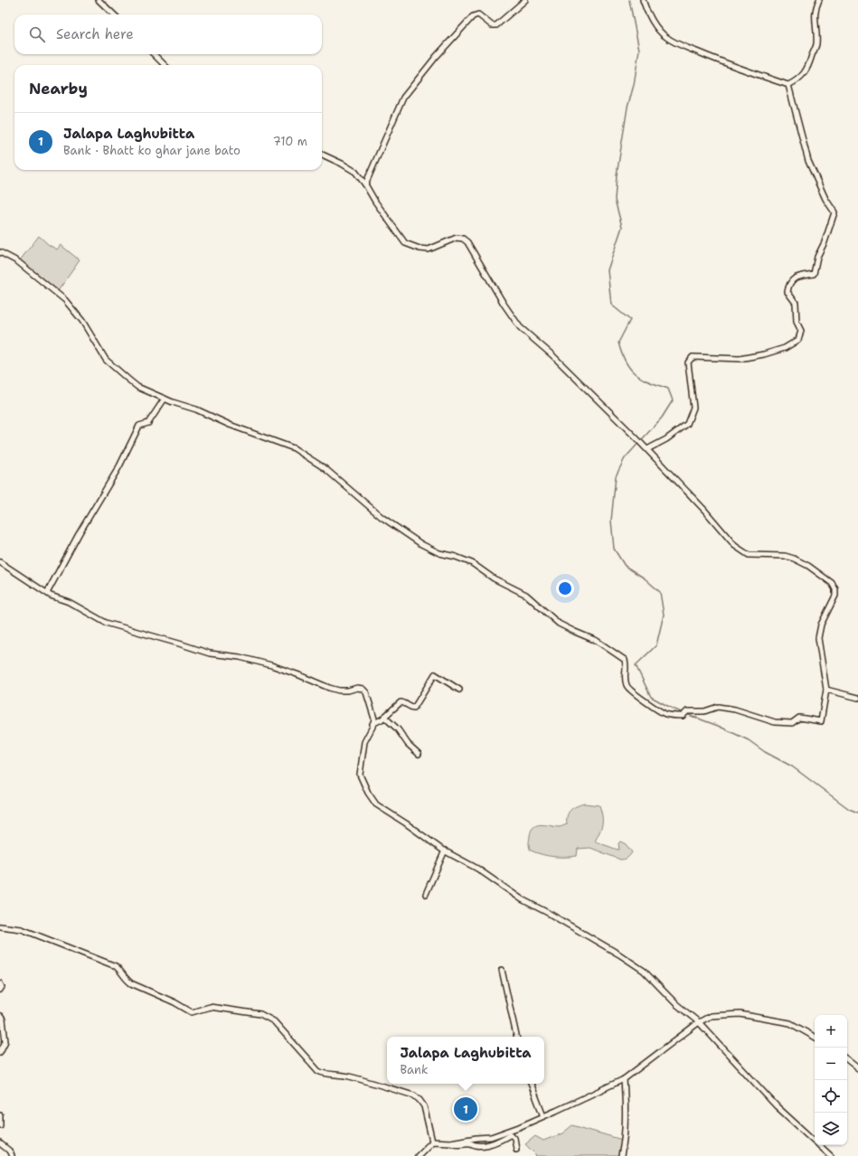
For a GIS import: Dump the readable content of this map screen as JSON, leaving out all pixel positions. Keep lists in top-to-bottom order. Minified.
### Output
{"page":{"search":"Search here","heading":"Nearby","list":[{"mark":"1","name":"Jalapa Laghubitta","note":"Bank · Bhatt ko ghar jane bato","value":"710 m"}],"map_buttons":["+","−"],"popup":["Jalapa Laghubitta","Bank"],"pins":"1"}}
